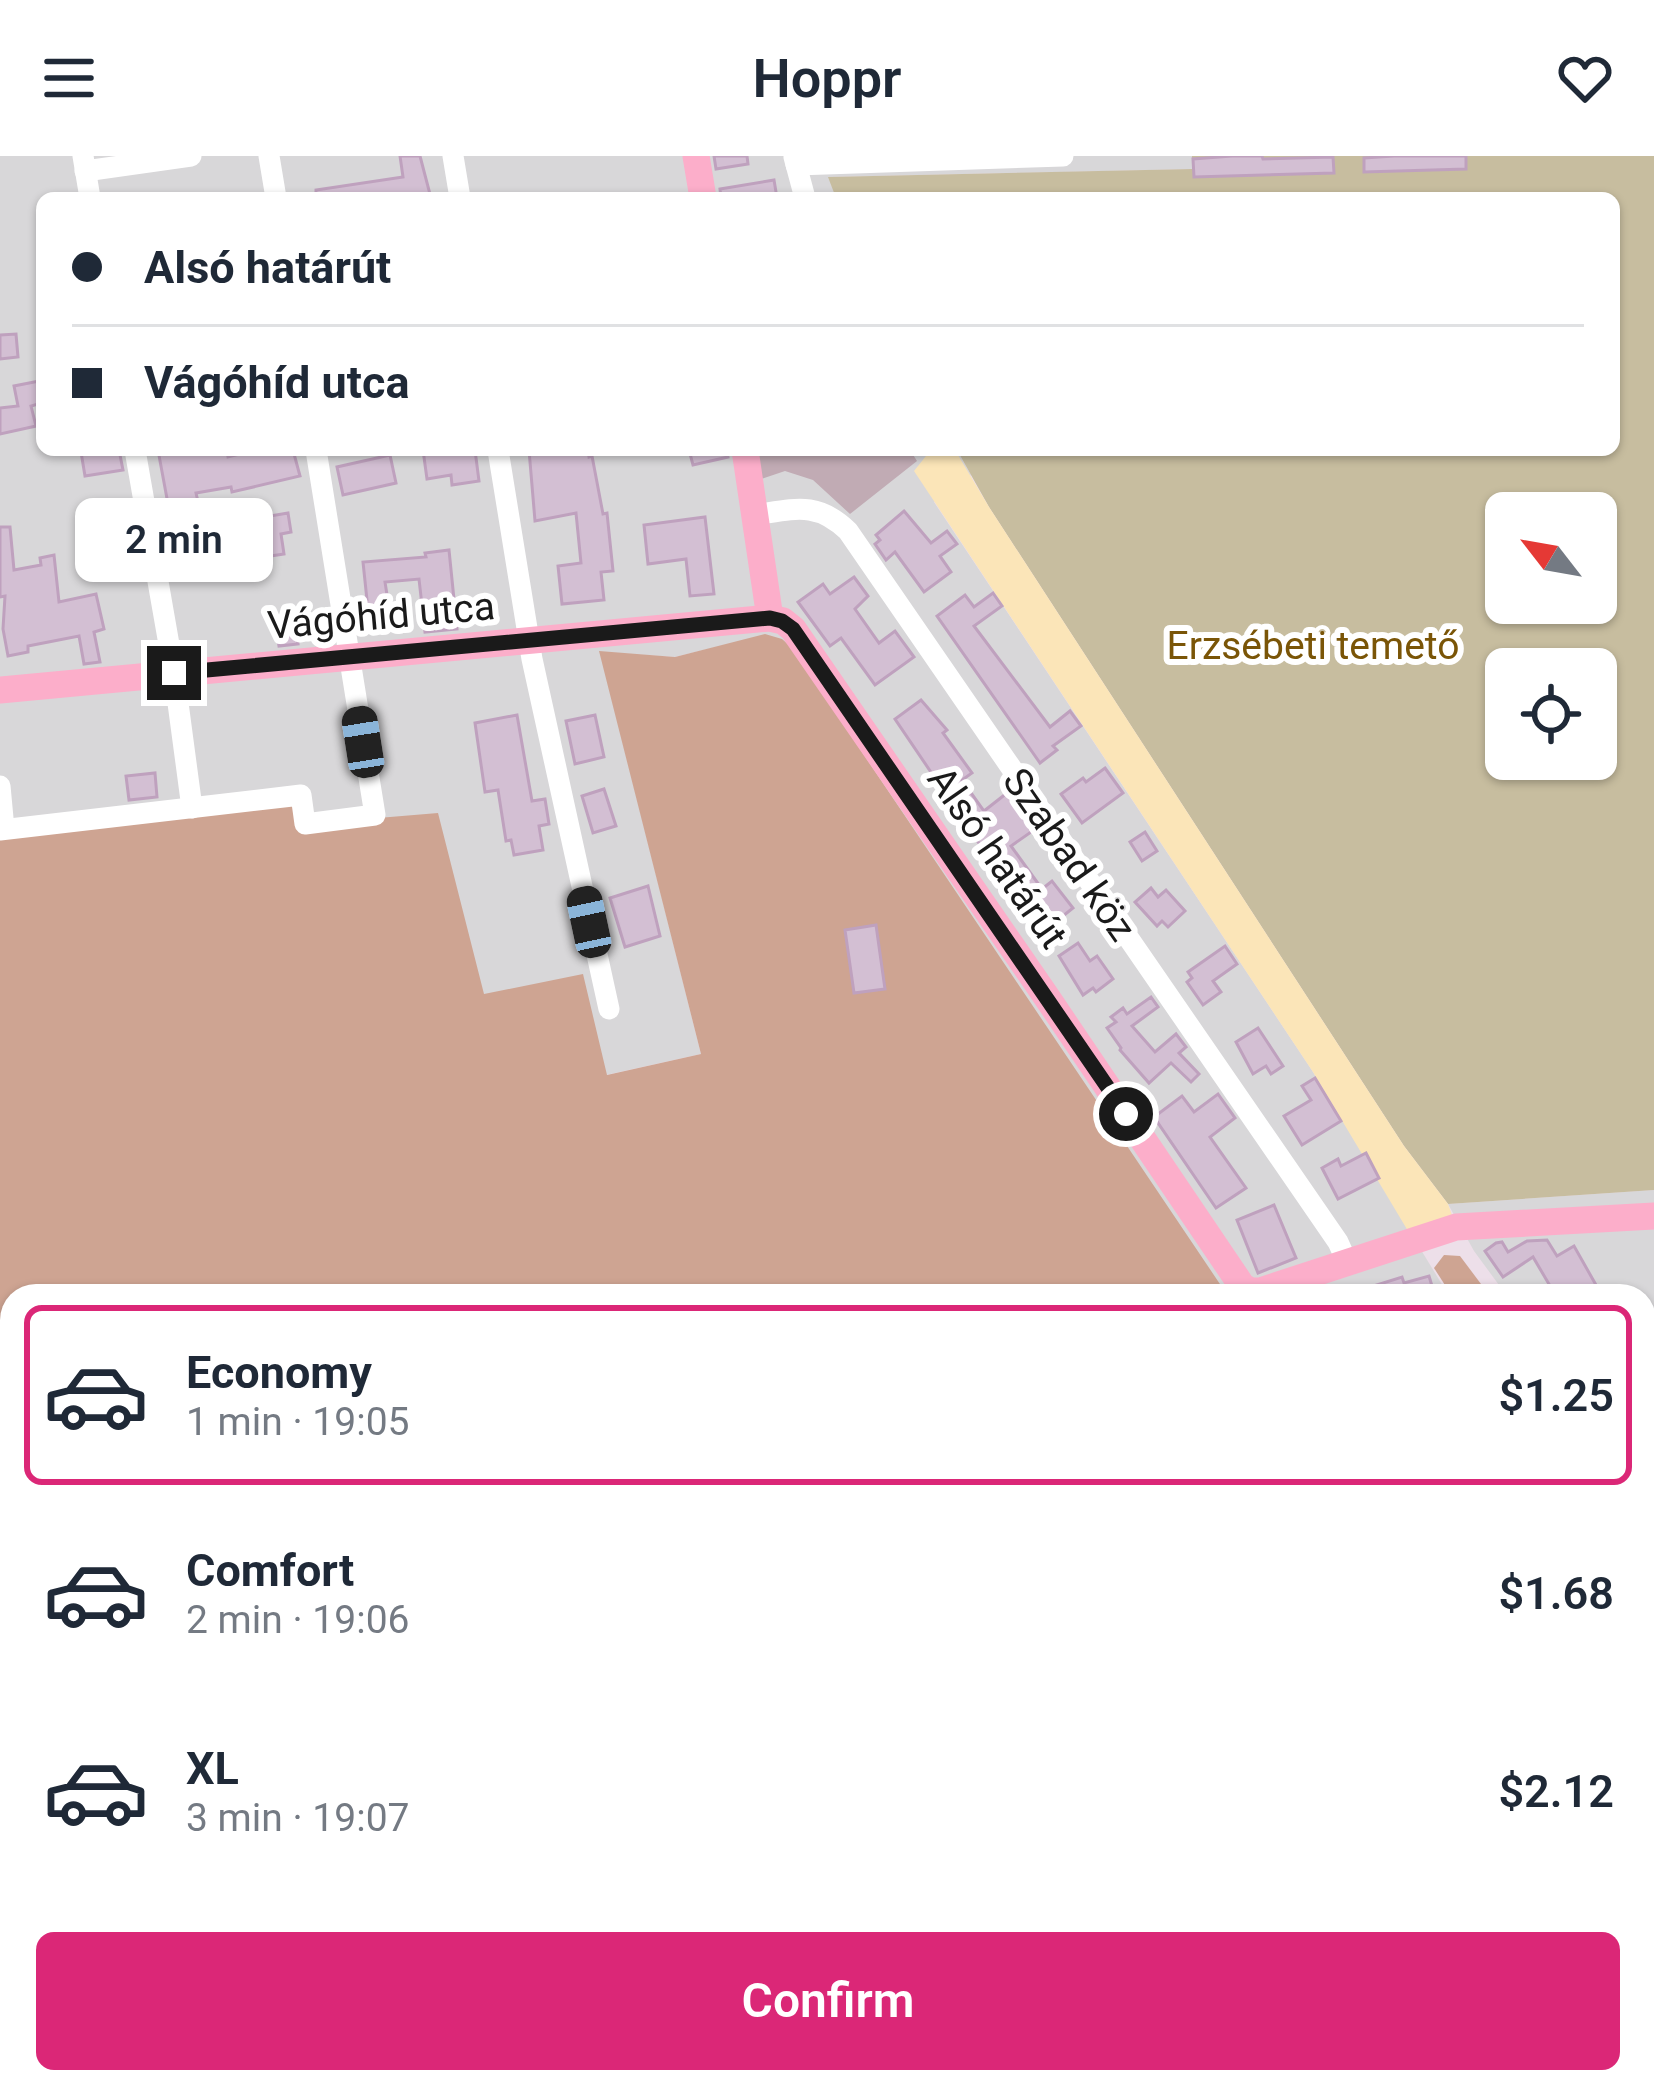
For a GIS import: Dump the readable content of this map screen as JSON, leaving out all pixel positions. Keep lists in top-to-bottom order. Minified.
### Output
{"streets":{"street":["Vágóhíd utca","Szabad köz","Alsó határút"]},"crossings":[["Vágóhíd utca","Alsó határút"]],"parks":["Erzsébeti temető"],"north":"top left","page":{"header":"Hoppr","banner":["Alsó határút","Vágóhíd utca"],"bubble":"2 min","list":[{"name":"Economy","note":"1 min · 19:05","value":"$1.25"},{"name":"Comfort","note":"2 min · 19:06","value":"$1.68"},{"name":"XL","note":"3 min · 19:07","value":"$2.12"}],"buttons":"Confirm"}}
